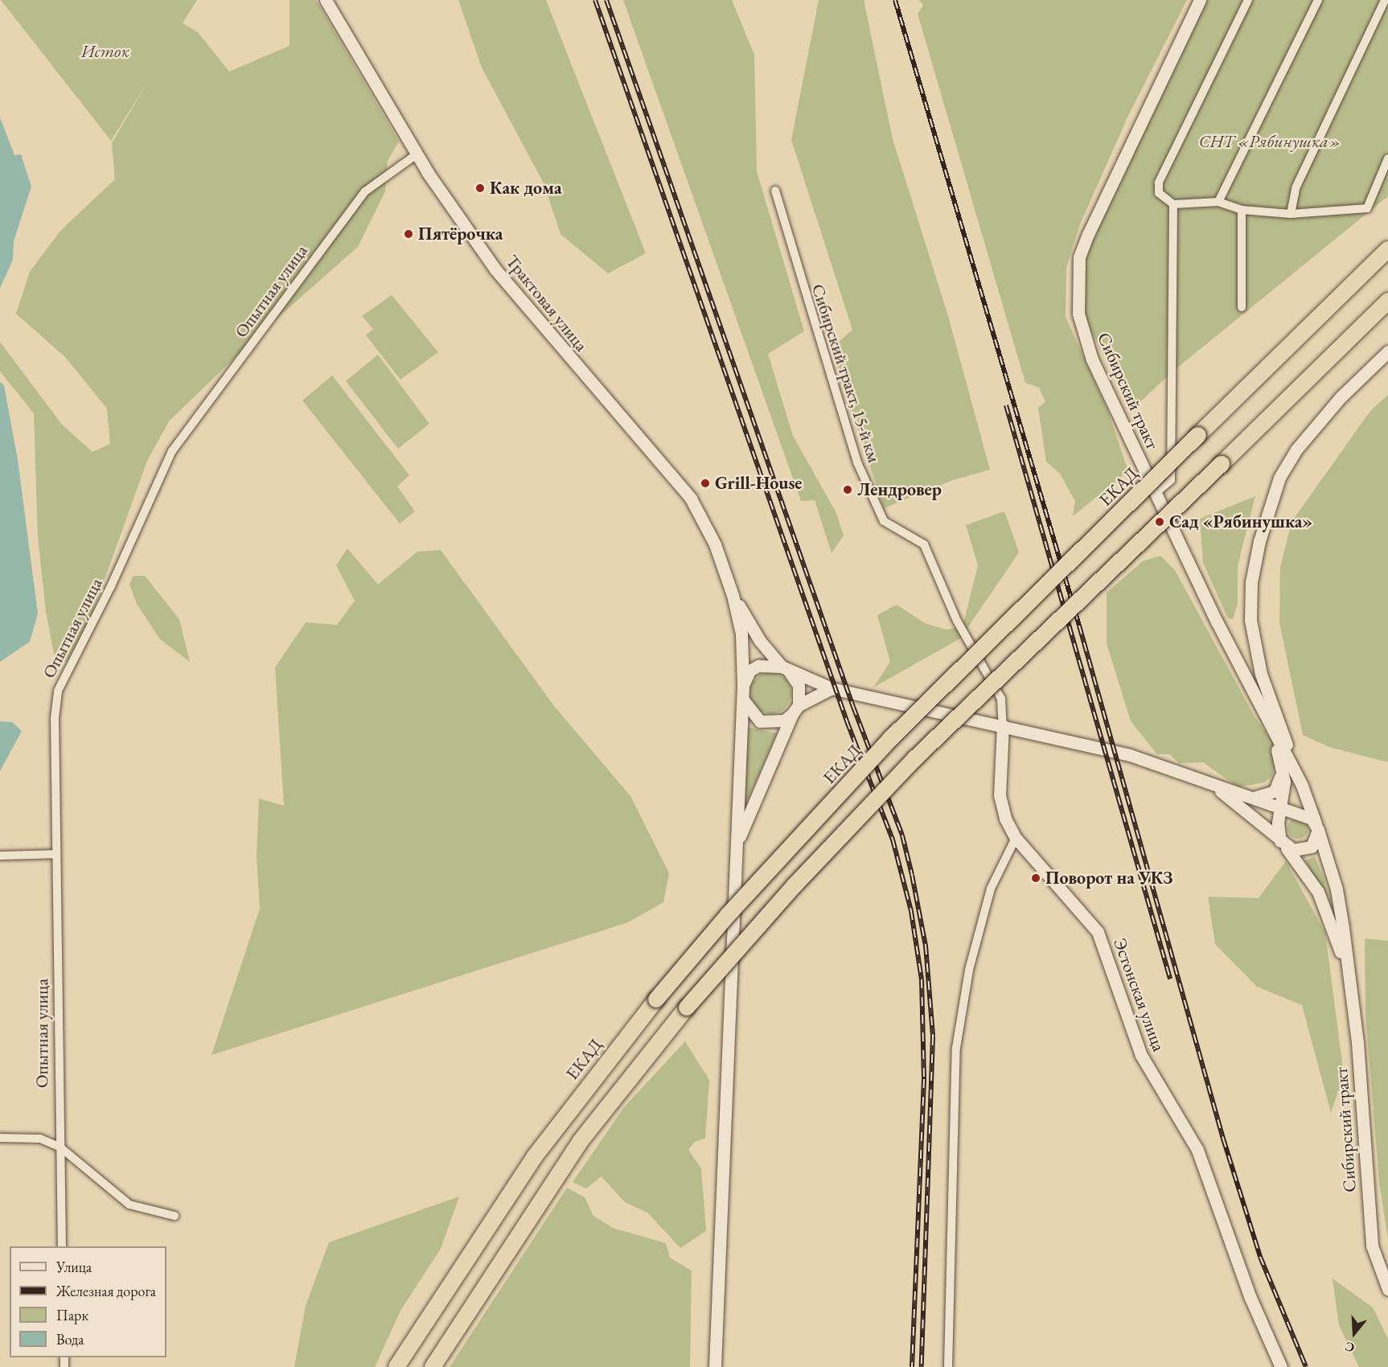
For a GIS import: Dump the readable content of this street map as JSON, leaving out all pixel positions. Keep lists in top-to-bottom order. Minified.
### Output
{"streets":{"highway":["ЕКАД"],"main road":["Трактовая улица","Сибирский тракт","Эстонская улица"],"street":["Опытная улица","Сибирский тракт, 15-й км"]},"crossings":[["Опытная улица","Трактовая улица"],["Сибирский тракт, 15-й км","Эстонская улица"]],"parks":["Исток","СНТ «Рябинушка»"],"places":["Как дома","Пятёрочка","Grill-House","Лендровер","Сад «Рябинушка»","Поворот на УКЗ"],"legend":["Улица","Железная дорога","Парк","Вода"],"north":"bottom"}
